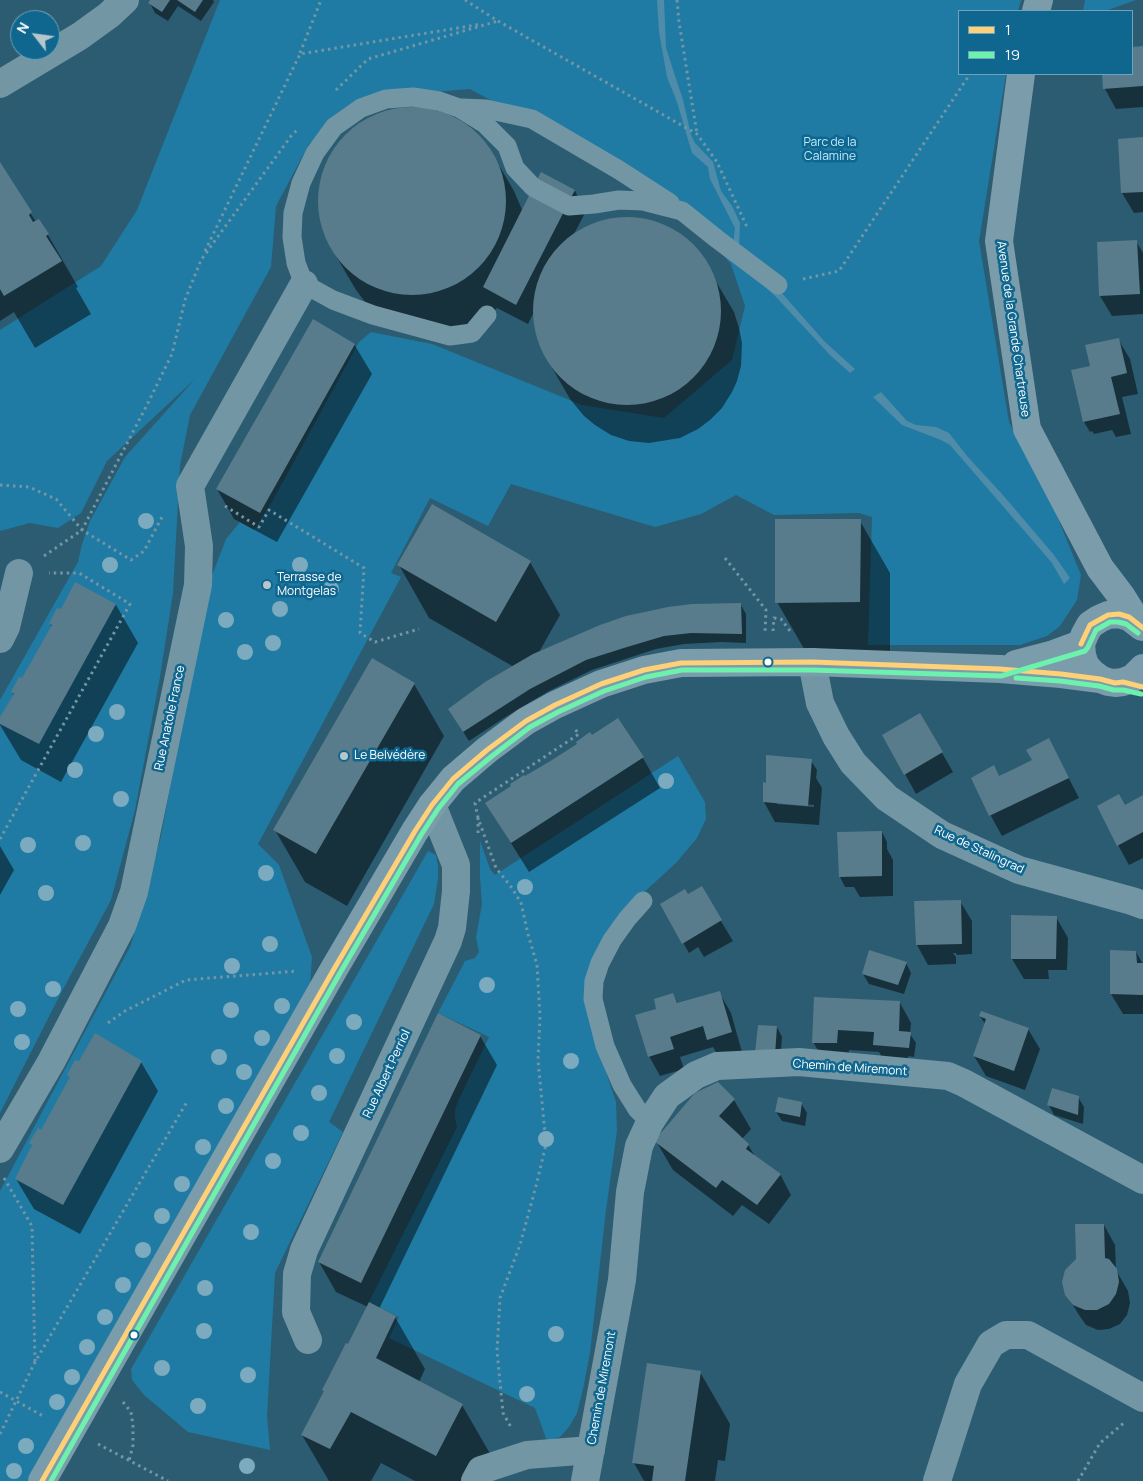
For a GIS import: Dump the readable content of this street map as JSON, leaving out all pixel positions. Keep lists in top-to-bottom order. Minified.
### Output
{"streets":{"main road":["Avenue de la Grande Chartreuse"],"street":["Rue Anatole France","Rue de Stalingrad","Chemin de Miremont","Rue Albert Perriol"]},"parks":["Parc de la Calamine"],"places":["Terrasse de Montgelas","Le Belvédère"],"lines":["transit line 1","transit line 19"],"legend":["1","19"],"north":"top left"}
